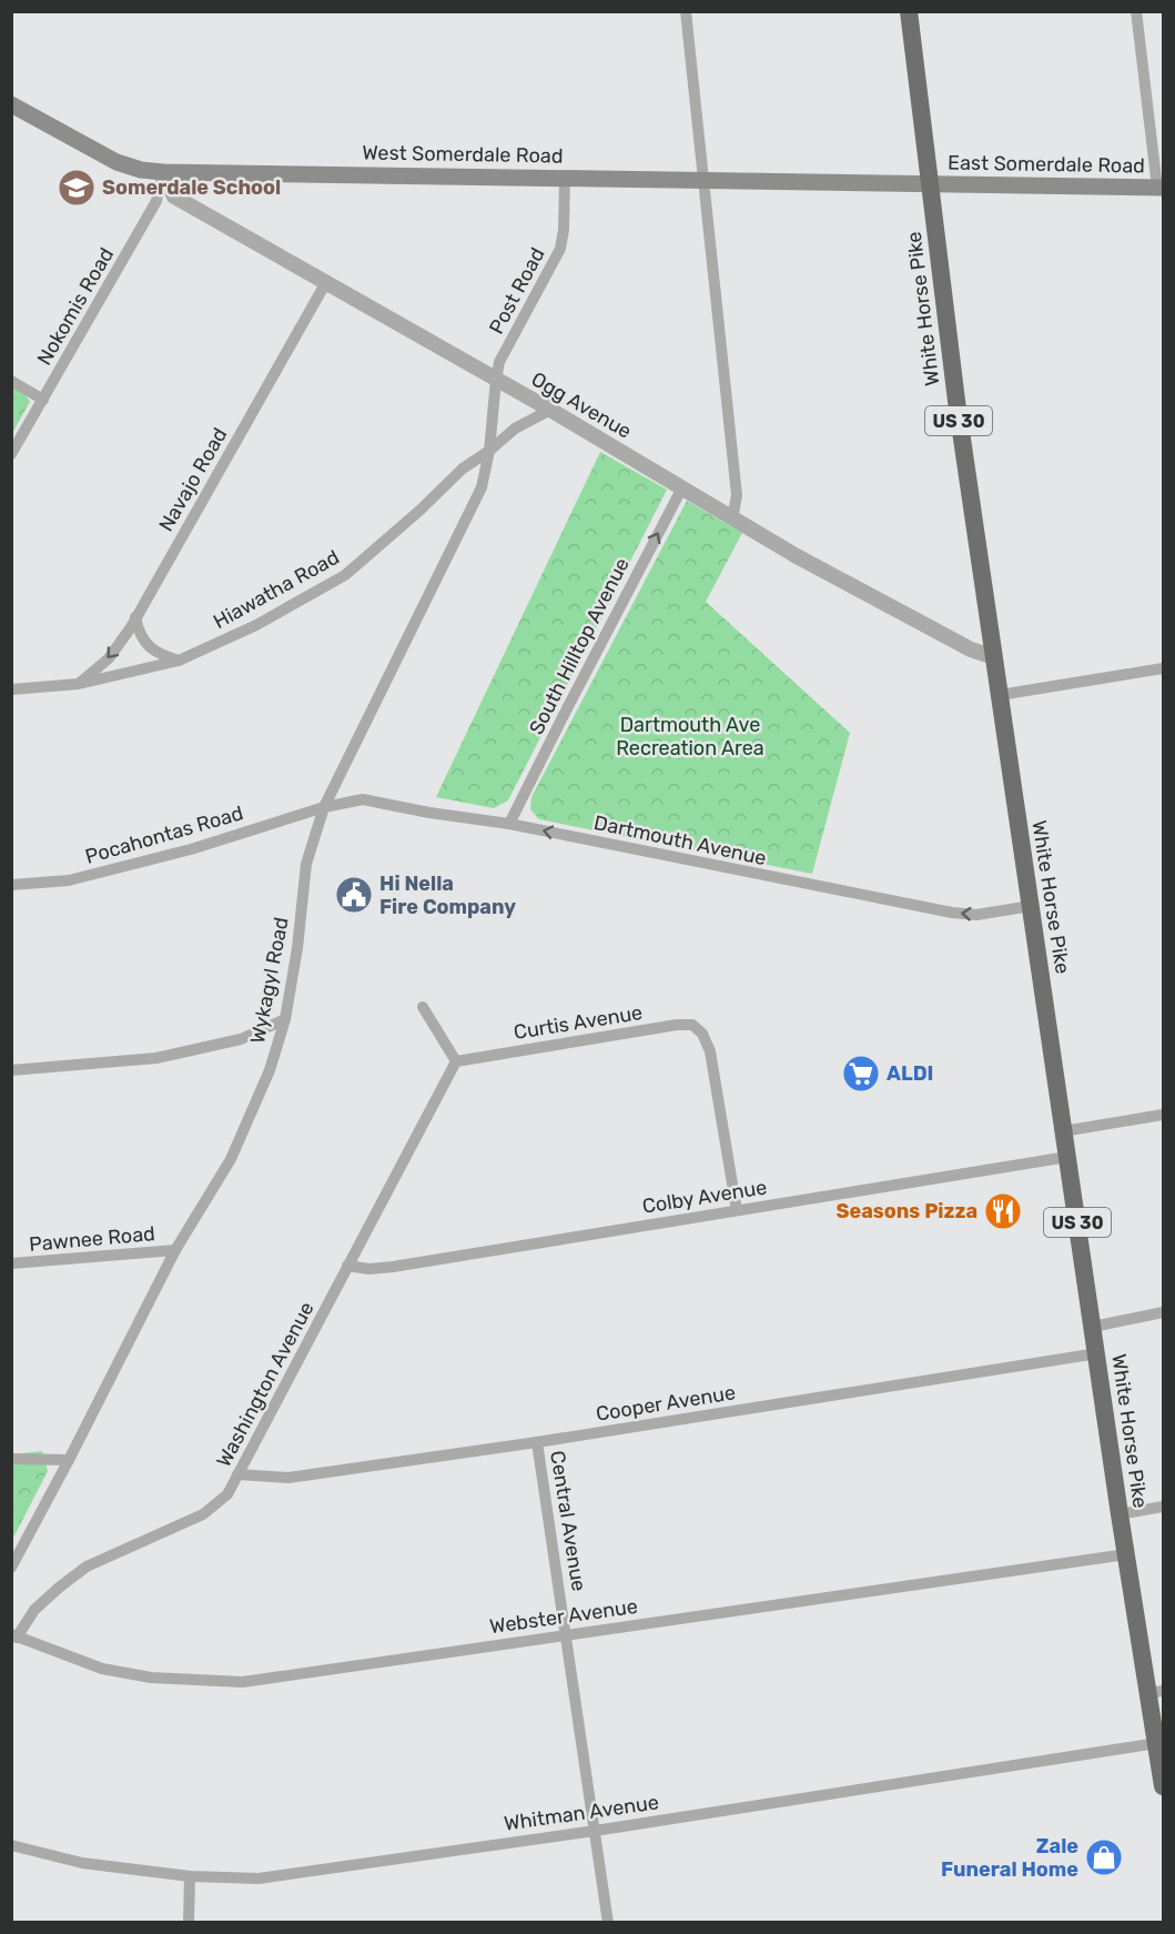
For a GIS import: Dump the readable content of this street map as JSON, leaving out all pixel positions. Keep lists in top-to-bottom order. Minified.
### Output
{"streets":{"highway":["White Horse Pike","US 30"],"main road":["West Somerdale Road","East Somerdale Road"],"street":["Post Road","Nokomis Road","Ogg Avenue","Navajo Road","Hiawatha Road","South Hilltop Avenue","Pocahontas Road","Dartmouth Avenue","Wykagyl Road","Curtis Avenue","Colby Avenue","Pawnee Road","Washington Avenue","Cooper Avenue","Central Avenue","Webster Avenue","Whitman Avenue"]},"crossings":[["West Somerdale Road","East Somerdale Road"],["West Somerdale Road","Post Road"],["West Somerdale Road","Nokomis Road"],["West Somerdale Road","White Horse Pike"],["West Somerdale Road","Ogg Avenue"],["East Somerdale Road","White Horse Pike"],["Post Road","Ogg Avenue"],["Nokomis Road","Ogg Avenue"],["White Horse Pike","Ogg Avenue"],["White Horse Pike","Dartmouth Avenue"],["White Horse Pike","Colby Avenue"],["White Horse Pike","Cooper Avenue"],["White Horse Pike","Webster Avenue"],["White Horse Pike","Whitman Avenue"],["Ogg Avenue","Navajo Road"],["Ogg Avenue","South Hilltop Avenue"],["Navajo Road","Hiawatha Road"],["Hiawatha Road","Wykagyl Road"],["South Hilltop Avenue","Dartmouth Avenue"],["Pocahontas Road","Dartmouth Avenue"],["Pocahontas Road","Wykagyl Road"],["Dartmouth Avenue","Wykagyl Road"],["Wykagyl Road","Pawnee Road"],["Curtis Avenue","Colby Avenue"],["Curtis Avenue","Washington Avenue"],["Colby Avenue","Washington Avenue"],["Washington Avenue","Cooper Avenue"],["Washington Avenue","Webster Avenue"],["Cooper Avenue","Central Avenue"],["Central Avenue","Webster Avenue"],["Central Avenue","Whitman Avenue"]],"one_way":["South Hilltop Avenue","Dartmouth Avenue"],"parks":["Dartmouth Ave Recreation Area"],"places":{"school or university":["Somerdale School"],"public building":["Hi Nella Fire Company"],"supermarket":["ALDI"],"restaurant":["Seasons Pizza"],"shop":["Zale Funeral Home"]}}
